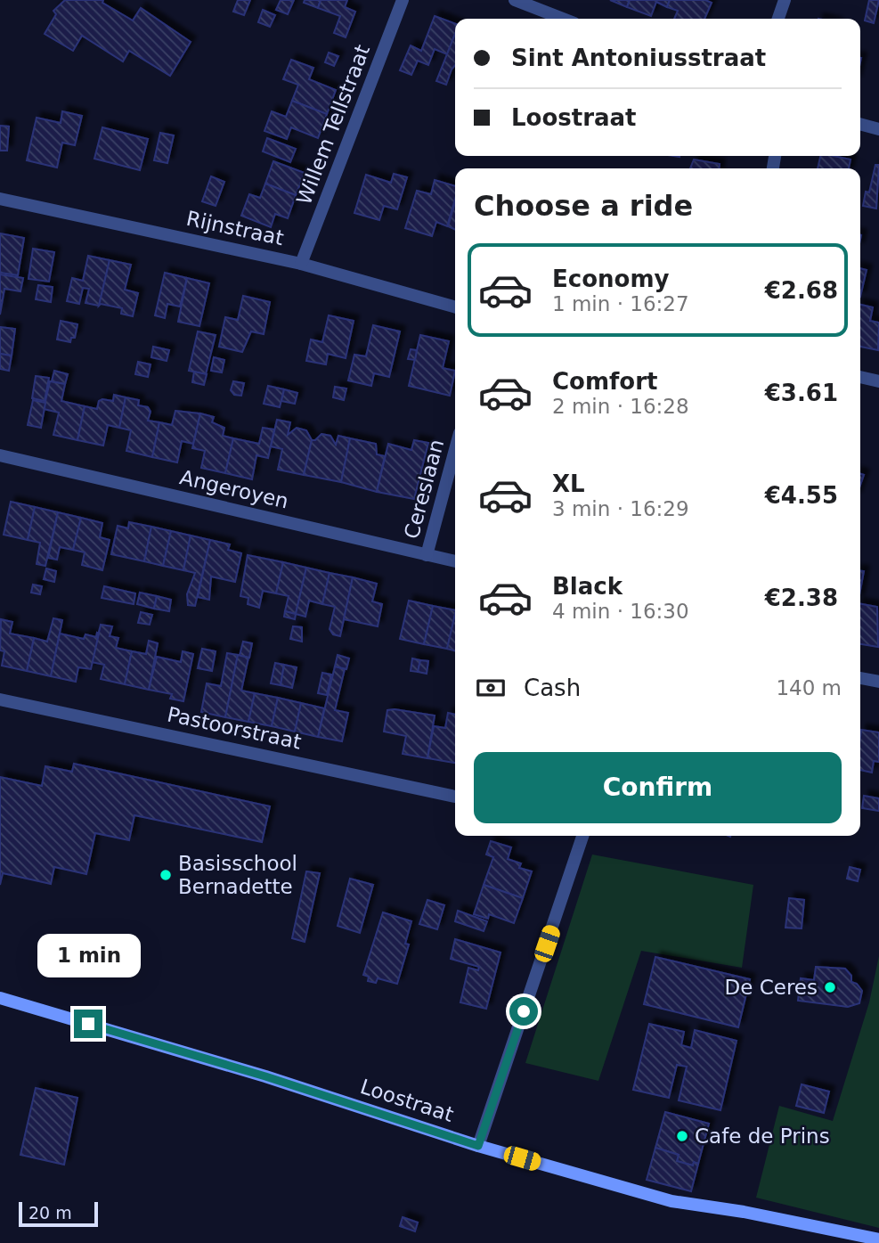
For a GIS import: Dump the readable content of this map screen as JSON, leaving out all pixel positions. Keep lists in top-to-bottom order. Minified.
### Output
{"streets":{"street":["Willem Tellstraat","Rijnstraat","Angeroyen","Cereslaan","Pastoorstraat","Loostraat"]},"crossings":[["Willem Tellstraat","Rijnstraat"],["Angeroyen","Cereslaan"]],"places":["Basisschool Bernadette","De Ceres","Cafe de Prins"],"scale_bar":"20 m","page":{"banner":["Sint Antoniusstraat","Loostraat"],"heading":"Choose a ride","list":[{"name":"Economy","note":"1 min · 16:27","value":"€2.68"},{"name":"Comfort","note":"2 min · 16:28","value":"€3.61"},{"name":"XL","note":"3 min · 16:29","value":"€4.55"},{"name":"Black","note":"4 min · 16:30","value":"€2.38"}],"pay":["Cash","140 m"],"buttons":"Confirm","bubble":"1 min","scale":"20 m"}}
